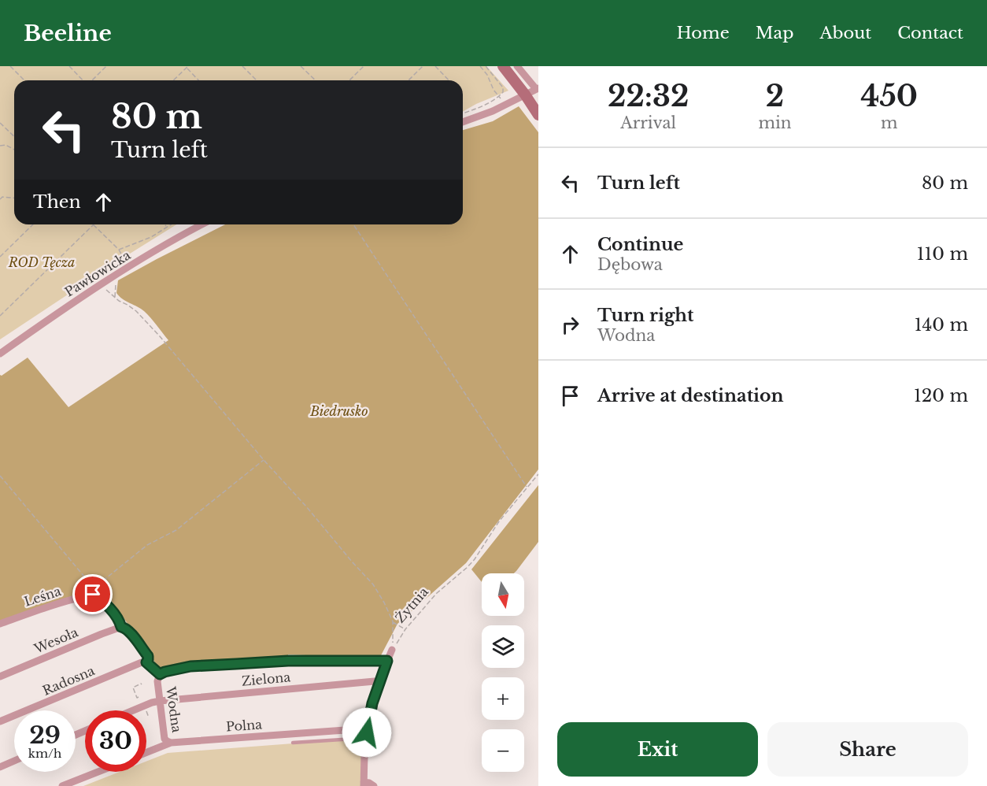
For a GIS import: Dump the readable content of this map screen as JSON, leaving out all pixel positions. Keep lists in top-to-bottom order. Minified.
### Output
{"streets":{"street":["Pawłowicka","Leśna","Wesoła","Zielona","Radosna","Wodna","Polna"],"path":["Żytnia"]},"crossings":[["Leśna","Wodna"],["Wesoła","Wodna"],["Zielona","Wodna"],["Radosna","Wodna"],["Wodna","Polna"]],"parks":["ROD Tęcza","Biedrusko"],"north":"bottom","page":{"header":"Beeline","nav":["Home","Map","About","Contact"],"eta":["22:32","Arrival","2","min","450","m"],"turn":["80 m","Turn left"],"list":[{"name":"Turn left","value":"80 m"},{"name":"Continue","note":"Dębowa","value":"110 m"},{"name":"Turn right","note":"Wodna","value":"140 m"},{"name":"Arrive at destination","value":"120 m"}],"then":"Then","map_buttons":["+","−"],"speed":"29 km/h","limit":"30","buttons":["Exit","Share"]}}
